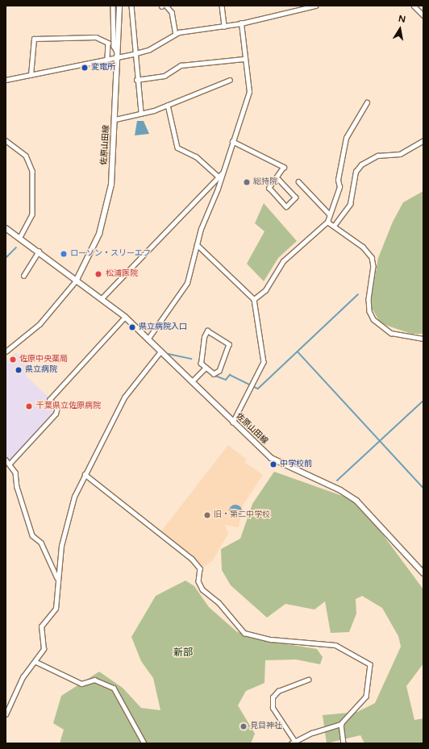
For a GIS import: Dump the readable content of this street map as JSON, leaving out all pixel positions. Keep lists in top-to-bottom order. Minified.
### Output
{"streets":{"main road":["佐原山田線"]},"districts":["新部"],"places":["変電所","総持院","ローソン・スリーエフ","松浦医院","県立病院入口","佐原中央薬局","県立病院","千葉県立佐原病院","中学校前","旧・第二中学校","見目神社"],"north":"top"}
